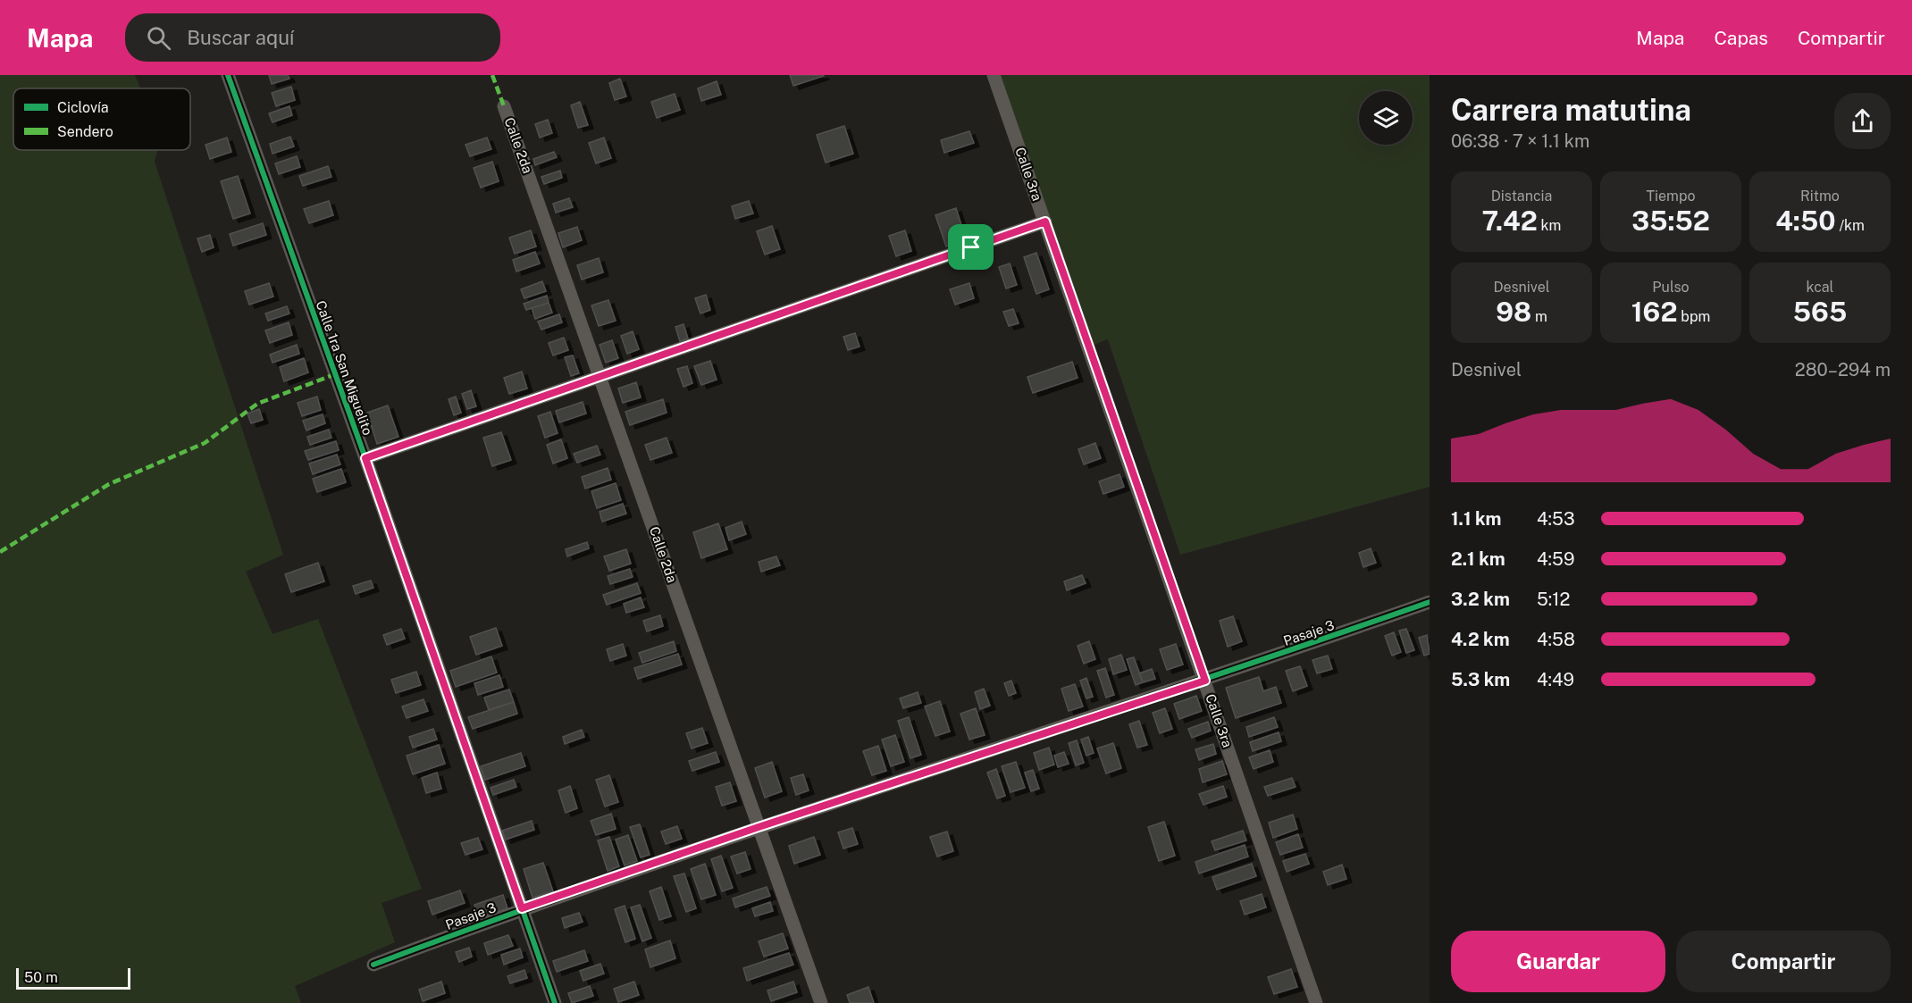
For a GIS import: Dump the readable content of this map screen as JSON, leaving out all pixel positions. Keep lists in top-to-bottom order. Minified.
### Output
{"streets":{"street":["Calle 2da","Calle 3ra","Calle 1ra San Miguelito","Pasaje 3"]},"crossings":[["Calle 2da","Pasaje 3"],["Calle 3ra","Pasaje 3"],["Calle 1ra San Miguelito","Pasaje 3"]],"legend":["Ciclovía","Sendero"],"scale_bar":"50 m","page":{"header":"Mapa","search":"Buscar aquí","nav":["Mapa","Capas","Compartir"],"heading":["Carrera matutina","06:38 · 7 × 1.1 km"],"stats":[["Distancia","7.42 km"],["Tiempo","35:52"],["Ritmo","4:50 /km"],["Desnivel","98 m"],["Pulso","162 bpm"],["kcal","565"]],"chart":["Desnivel","280–294 m"],"list":[{"name":"1.1 km","note":"4:53"},{"name":"2.1 km","note":"4:59"},{"name":"3.2 km","note":"5:12"},{"name":"4.2 km","note":"4:58"},{"name":"5.3 km","note":"4:49"}],"buttons":["Guardar","Compartir"],"scale":"50 m"}}
